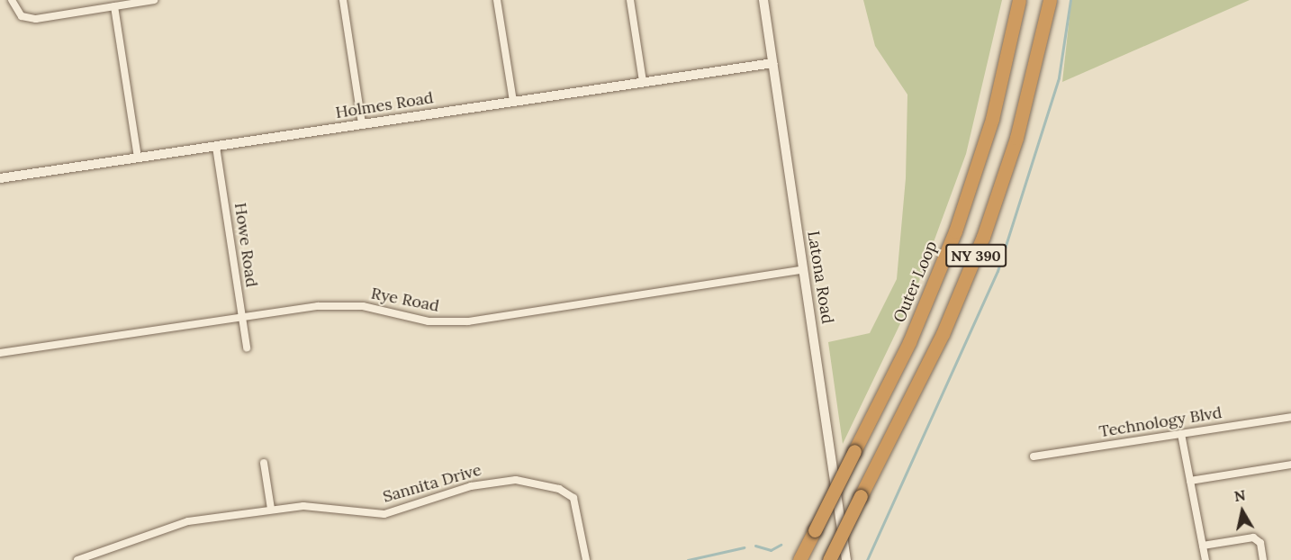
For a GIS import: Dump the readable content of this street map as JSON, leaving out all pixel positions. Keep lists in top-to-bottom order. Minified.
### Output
{"streets":{"highway":["NY 390","Outer Loop"],"street":["Holmes Road","Howe Road","Latona Road","Rye Road","Technology Blvd","Sannita Drive"]},"crossings":[["Holmes Road","Howe Road"],["Holmes Road","Latona Road"],["Howe Road","Rye Road"],["Latona Road","Rye Road"]],"north":"top"}
